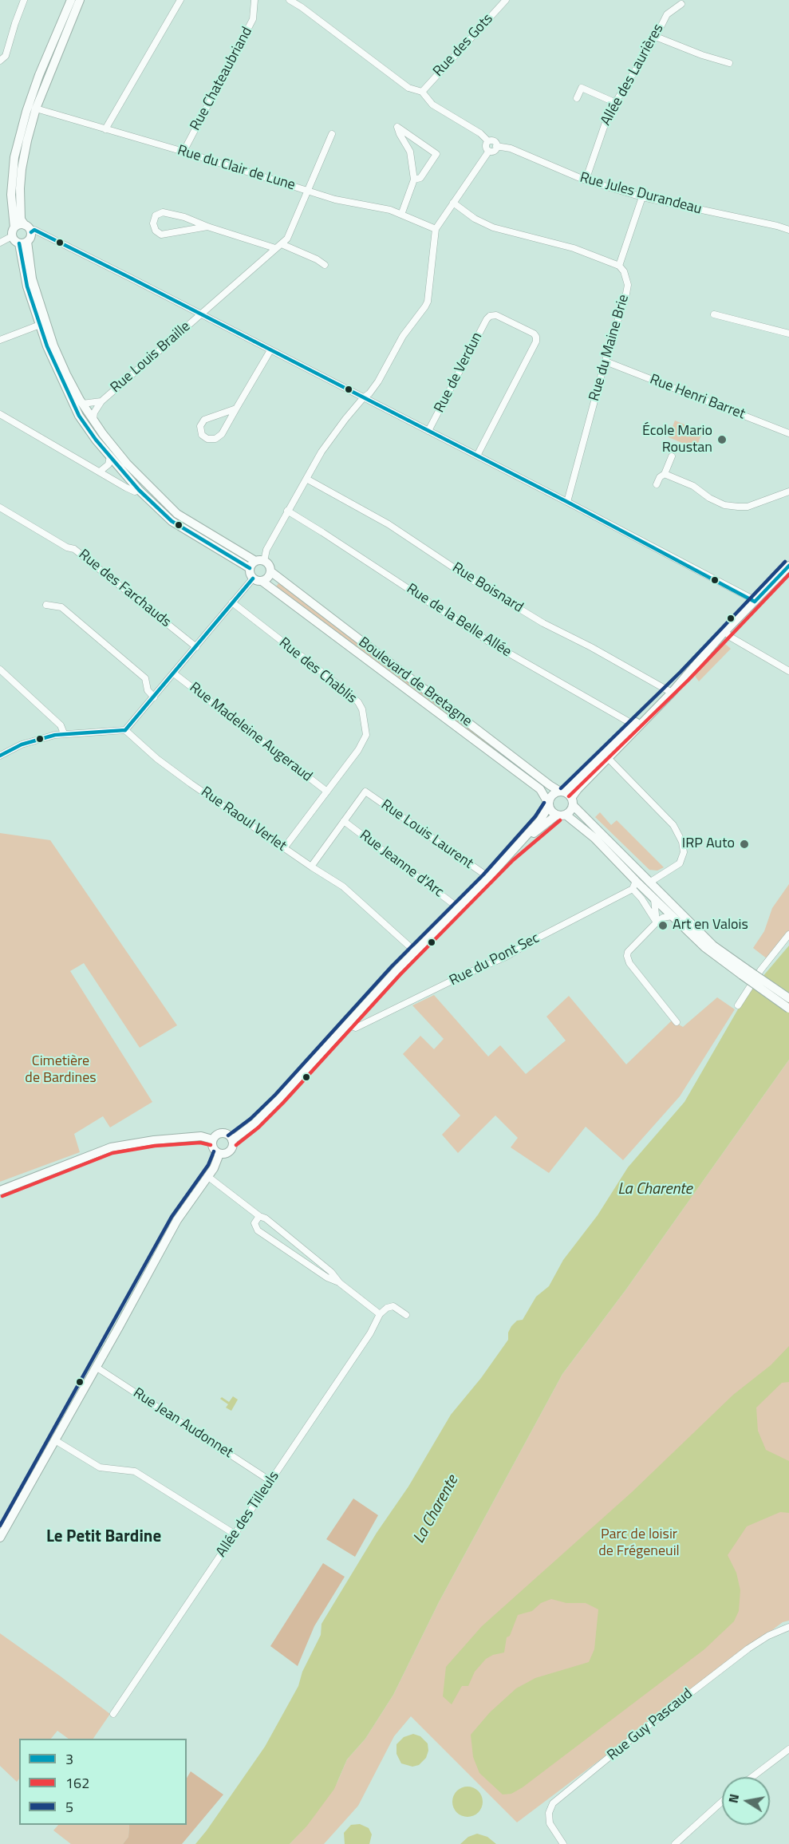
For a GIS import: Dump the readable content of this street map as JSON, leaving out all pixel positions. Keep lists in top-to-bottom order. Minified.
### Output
{"streets":{"main road":["Boulevard de Bretagne"],"street":["Rue des Gots","Allée des Laurières","Rue Chateaubriand","Rue du Clair de Lune","Rue Jules Durandeau","Rue du Maine Brie","Rue Louis Braille","Rue de Verdun","Rue Henri Barret","Rue Boisnard","Rue des Farchauds","Rue de la Belle Allée","Rue des Chablis","Rue Madeleine Augeraud","Rue Raoul Verlet","Rue Louis Laurent","Rue Jeanne d'Arc","Rue du Pont Sec","Rue Jean Audonnet","Allée des Tilleuls","Rue Guy Pascaud"]},"crossings":[["Allée des Laurières","Rue Jules Durandeau"],["Rue Chateaubriand","Rue du Clair de Lune"],["Rue du Maine Brie","Rue Henri Barret"],["Rue des Chablis","Rue Madeleine Augeraud"],["Rue des Chablis","Rue Raoul Verlet"],["Rue Louis Laurent","Rue Jeanne d'Arc"],["Rue Jean Audonnet","Allée des Tilleuls"]],"districts":["Le Petit Bardine"],"water":["La Charente"],"parks":["Cimetière de Bardines","Parc de loisir de Frégeneuil"],"places":["École Mario Roustan","IRP Auto","Art en Valois"],"lines":["transit line 3","transit line 5","transit line 162"],"legend":["3","162","5"],"north":"left"}
